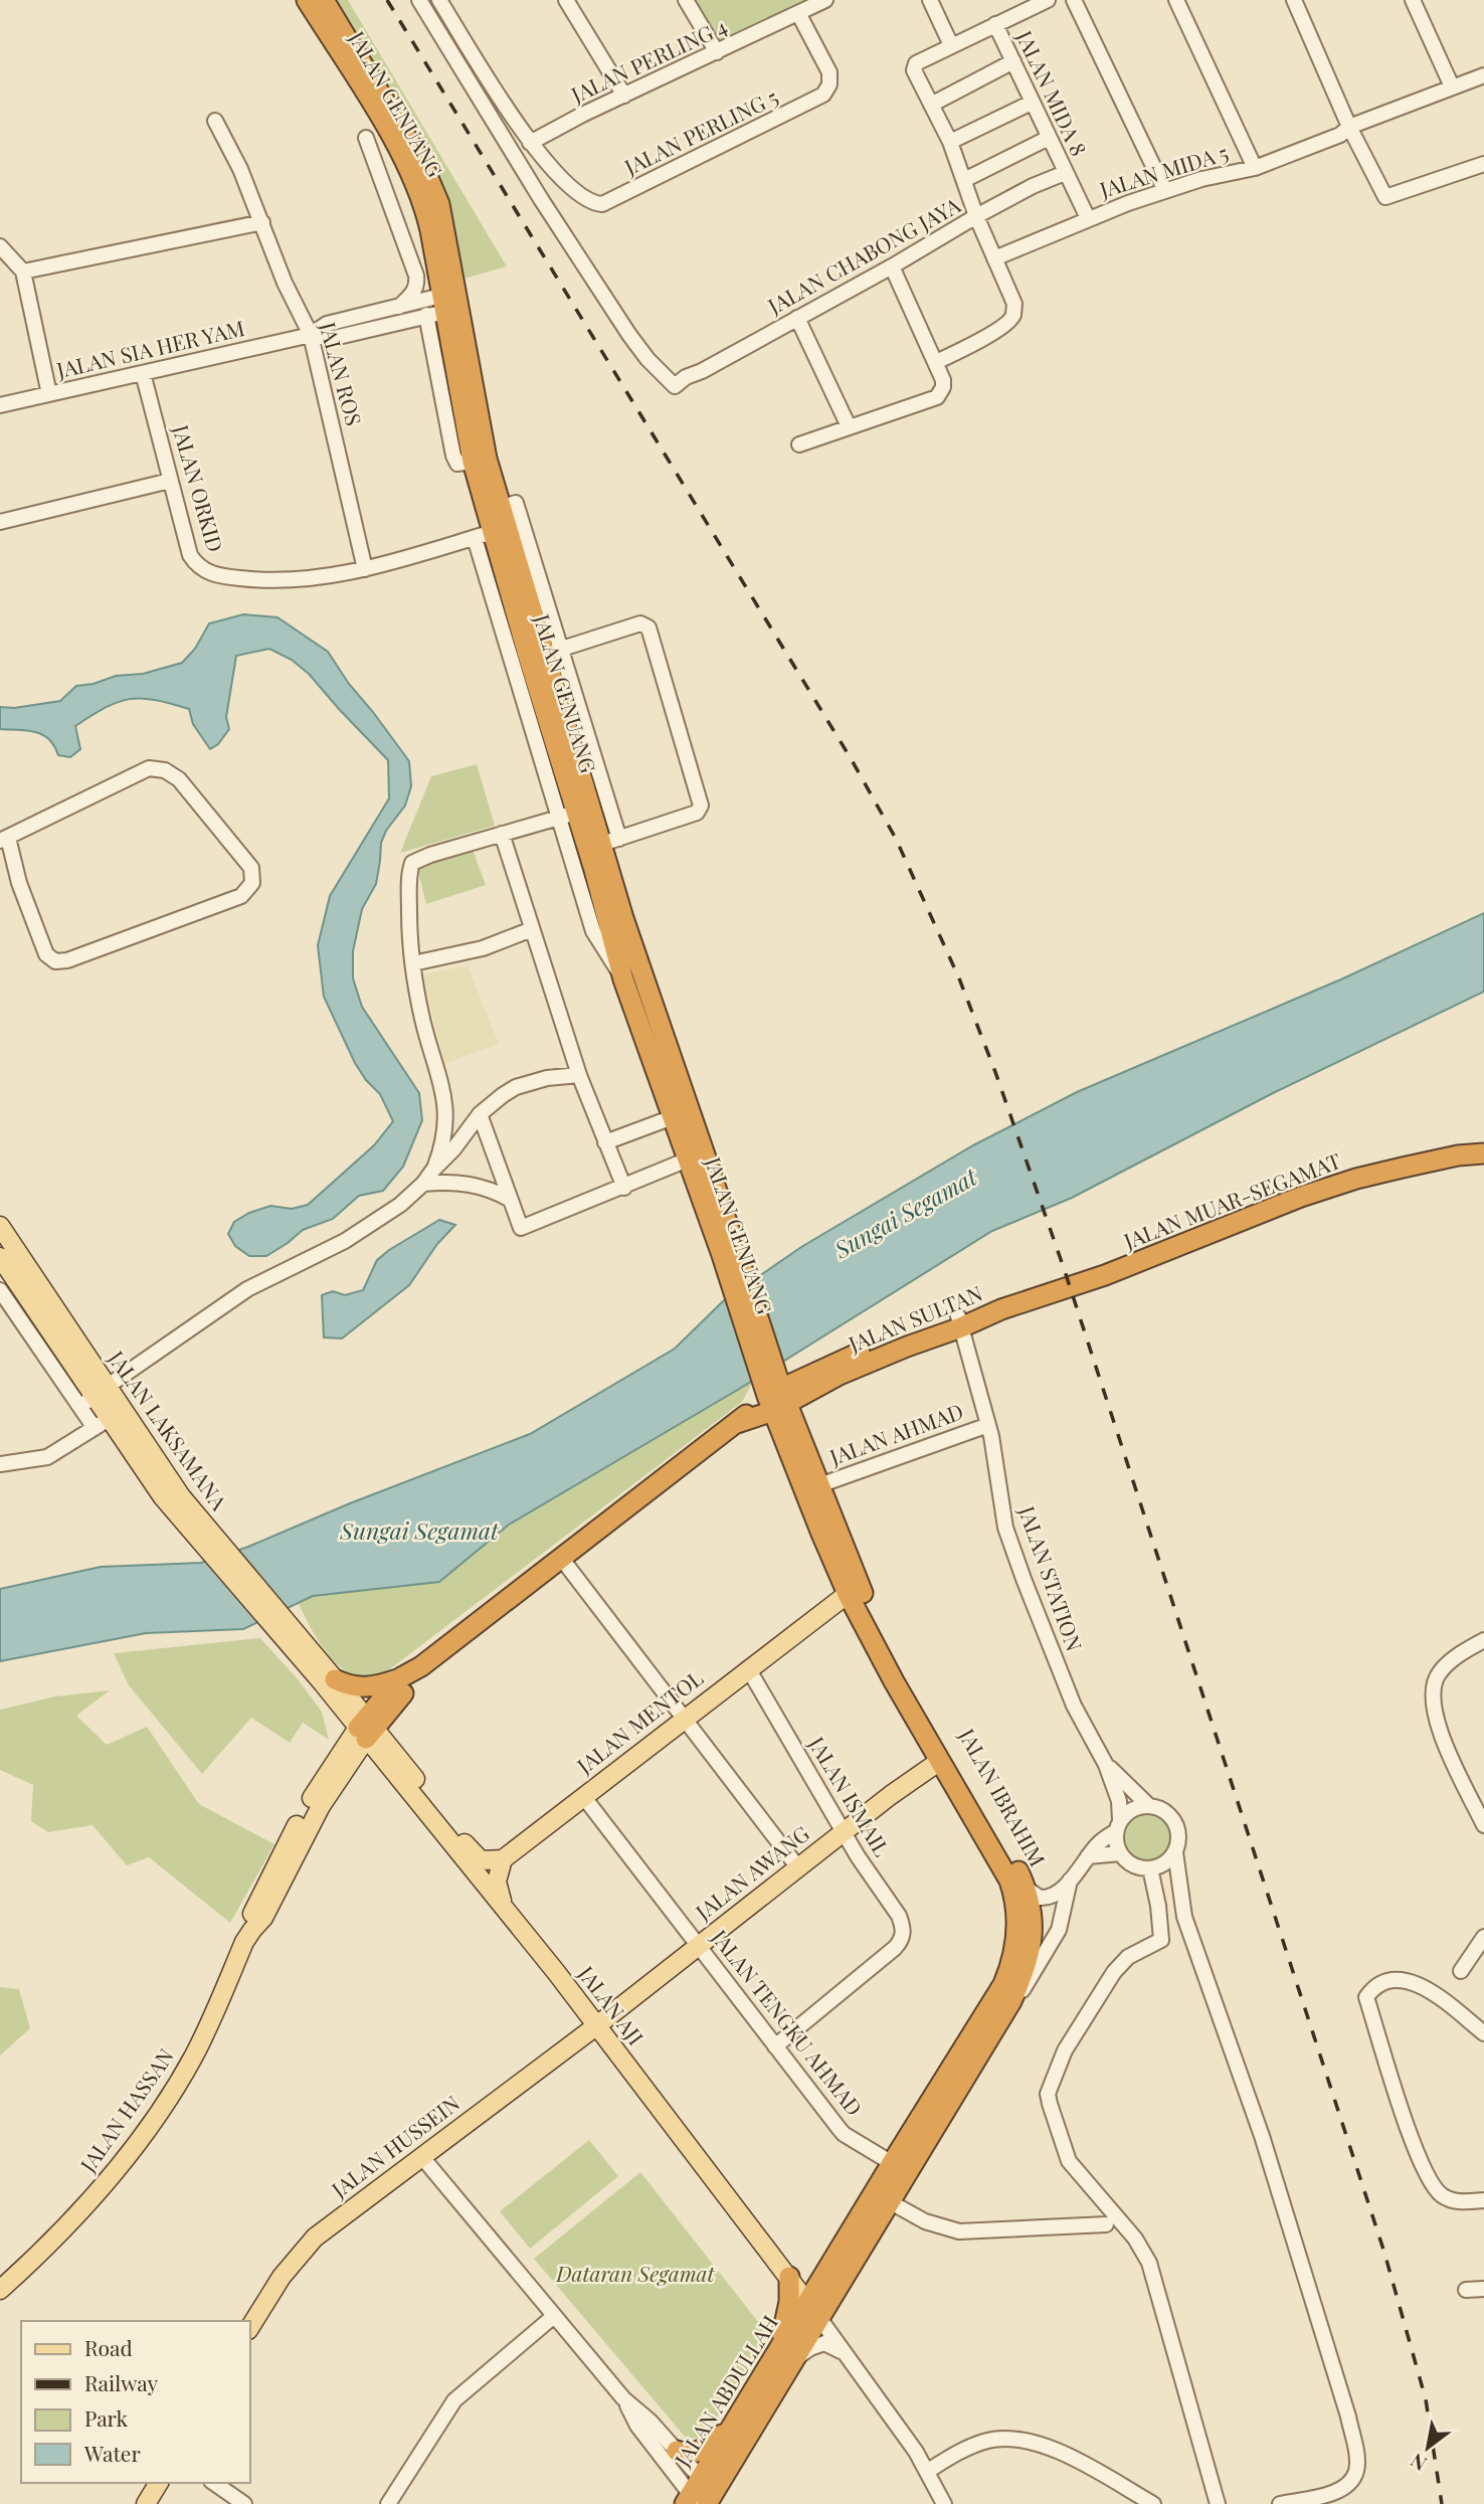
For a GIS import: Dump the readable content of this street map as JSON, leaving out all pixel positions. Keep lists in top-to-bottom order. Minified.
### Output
{"streets":{"highway":["JALAN GENUANG","JALAN MUAR-SEGAMAT","JALAN SULTAN","JALAN IBRAHIM","JALAN ABDULLAH"],"main road":["JALAN LAKSAMANA","JALAN MENTOL","JALAN AWANG","JALAN AJI","JALAN HASSAN","JALAN HUSSEIN"],"street":["JALAN PERLING 4","JALAN MIDA 8","JALAN PERLING 5","JALAN MIDA 5","JALAN CHABONG JAYA","JALAN SIA HER YAM","JALAN ROS","JALAN ORKID","JALAN AHMAD","JALAN STATION","JALAN ISMAIL","JALAN TENGKU AHMAD"]},"crossings":[["JALAN PERLING 4","JALAN PERLING 5"],["JALAN MIDA 8","JALAN MIDA 5"],["JALAN GENUANG","JALAN SIA HER YAM"],["JALAN GENUANG","JALAN ORKID"],["JALAN GENUANG","JALAN SULTAN"],["JALAN GENUANG","JALAN IBRAHIM"],["JALAN MIDA 5","JALAN CHABONG JAYA"],["JALAN SIA HER YAM","JALAN ROS"],["JALAN SIA HER YAM","JALAN ORKID"],["JALAN ROS","JALAN ORKID"],["JALAN MUAR-SEGAMAT","JALAN SULTAN"],["JALAN SULTAN","JALAN LAKSAMANA"],["JALAN SULTAN","JALAN STATION"],["JALAN SULTAN","JALAN IBRAHIM"],["JALAN SULTAN","JALAN AJI"],["JALAN SULTAN","JALAN HASSAN"],["JALAN LAKSAMANA","JALAN AJI"],["JALAN LAKSAMANA","JALAN HASSAN"],["JALAN AHMAD","JALAN STATION"],["JALAN AHMAD","JALAN IBRAHIM"],["JALAN MENTOL","JALAN ISMAIL"],["JALAN MENTOL","JALAN IBRAHIM"],["JALAN MENTOL","JALAN TENGKU AHMAD"],["JALAN ISMAIL","JALAN AWANG"],["JALAN ISMAIL","JALAN TENGKU AHMAD"],["JALAN IBRAHIM","JALAN AWANG"],["JALAN IBRAHIM","JALAN AJI"],["JALAN IBRAHIM","JALAN TENGKU AHMAD"],["JALAN IBRAHIM","JALAN ABDULLAH"],["JALAN AWANG","JALAN AJI"],["JALAN AWANG","JALAN TENGKU AHMAD"],["JALAN AWANG","JALAN HUSSEIN"],["JALAN AJI","JALAN HASSAN"],["JALAN AJI","JALAN HUSSEIN"],["JALAN AJI","JALAN ABDULLAH"]],"water":["Sungai Segamat"],"parks":["Dataran Segamat"],"legend":["Road","Railway","Park","Water"],"north":"bottom left"}
